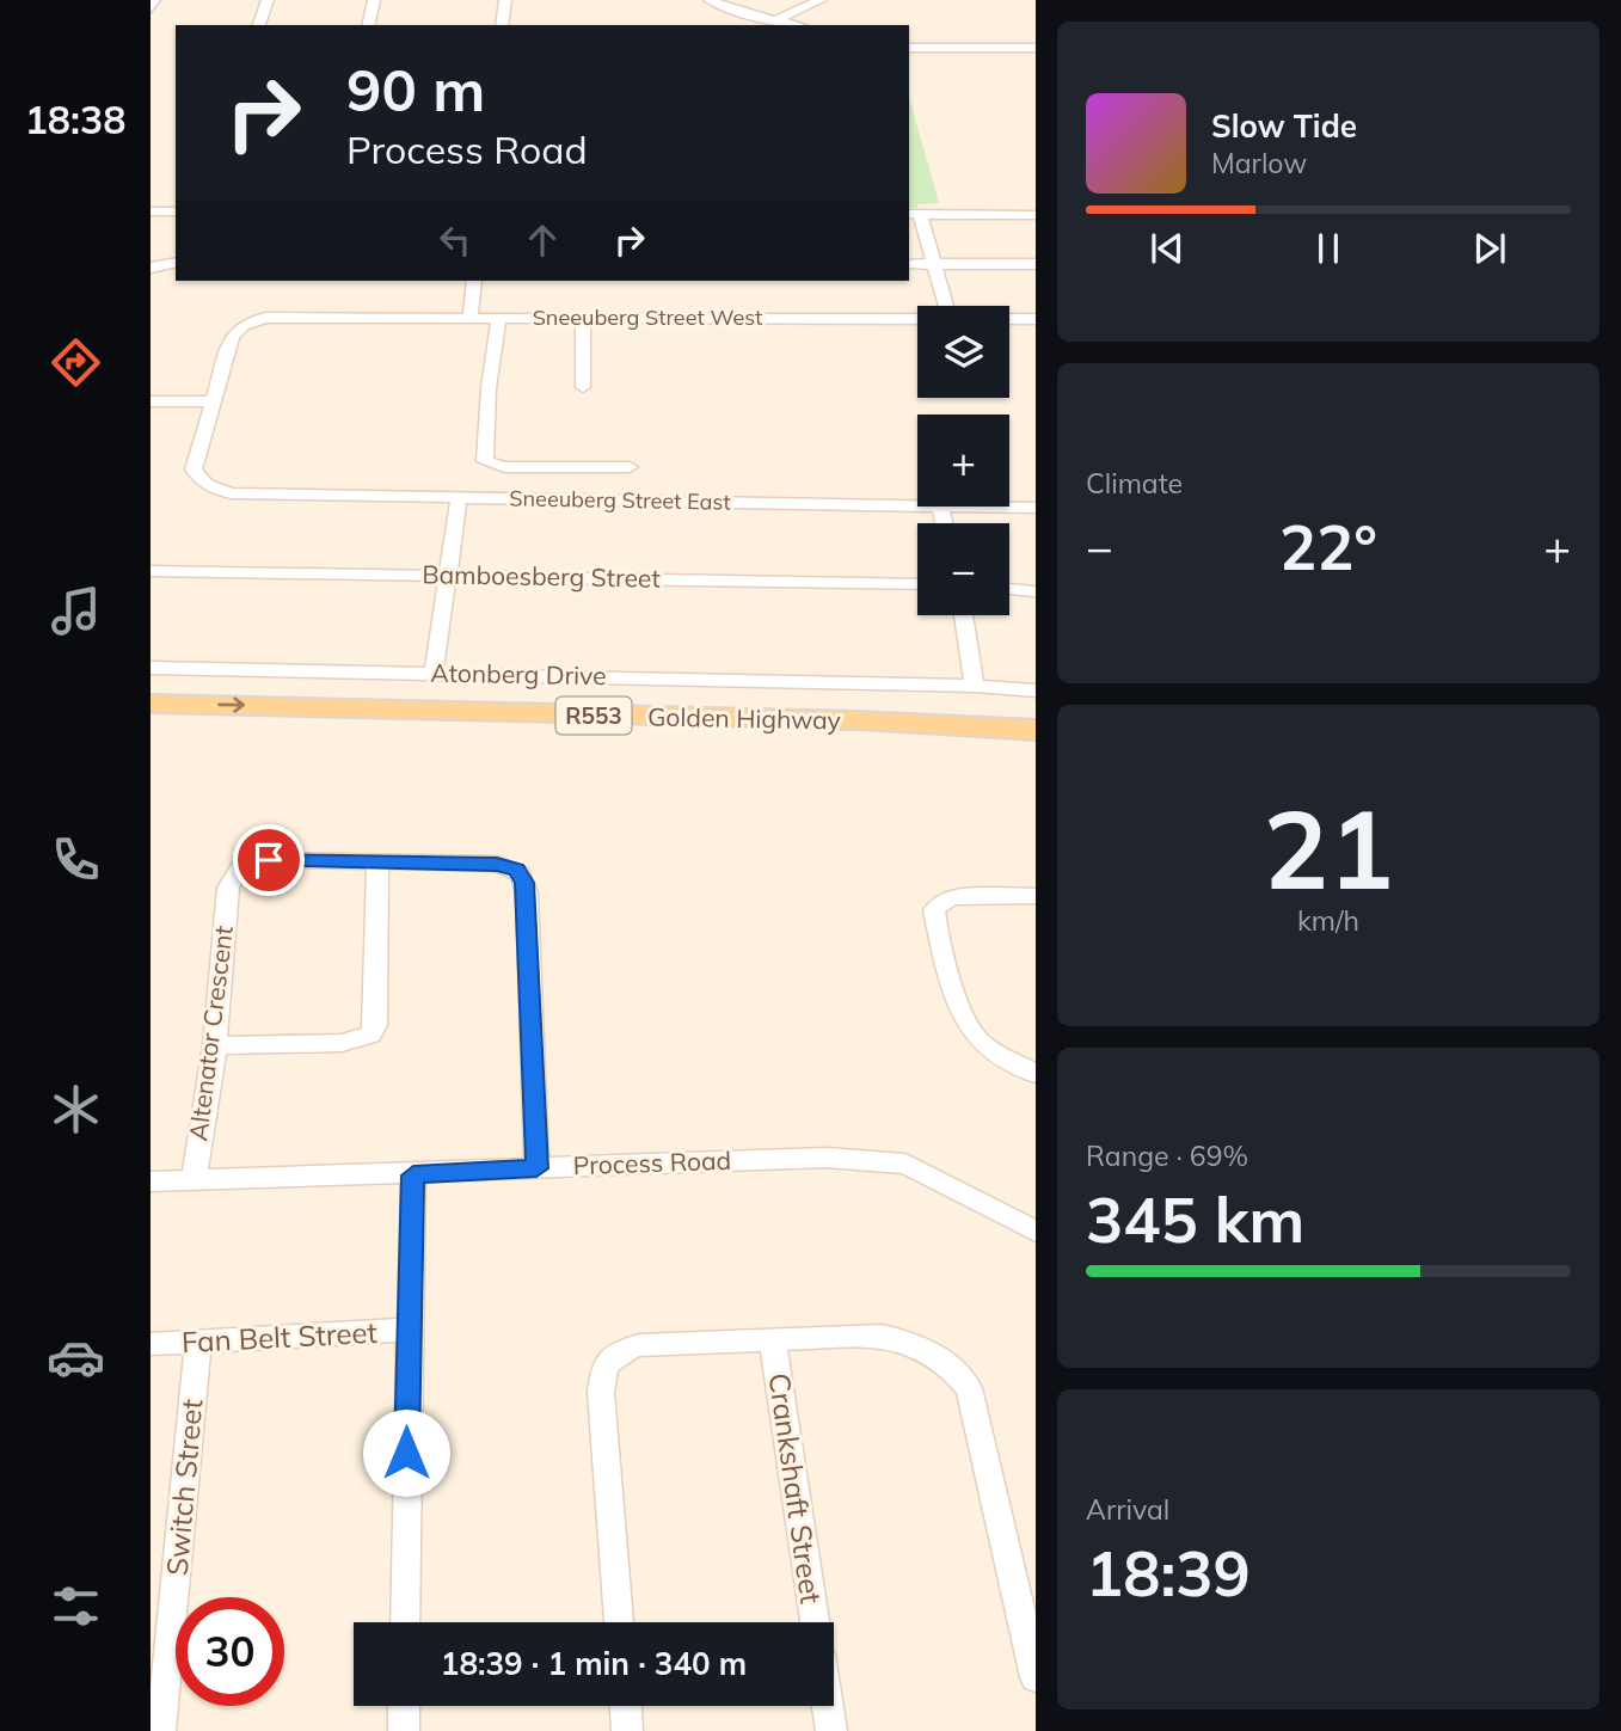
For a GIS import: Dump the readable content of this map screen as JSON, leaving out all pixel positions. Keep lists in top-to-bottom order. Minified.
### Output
{"streets":{"main road":["R553","Golden Highway"],"street":["Sneeuberg Street West","Sneeuberg Street East","Bamboesberg Street","Atonberg Drive","Altenator Crescent","Process Road","Fan Belt Street","Switch Street","Crankshaft Street"]},"crossings":[["Sneeuberg Street West","Sneeuberg Street East"],["Altenator Crescent","Process Road"],["Fan Belt Street","Switch Street"]],"page":{"tabs":"18:38","turn":["90 m","Process Road"],"song":["Slow Tide","Marlow"],"map_buttons":["+","−"],"tile":["Climate",["21","km/h"],["Range · 69%","345 km"],["Arrival","18:39"]],"heat":["−","22°","+"],"limit":"30","trip":"18:39 · 1 min · 340 m"}}
